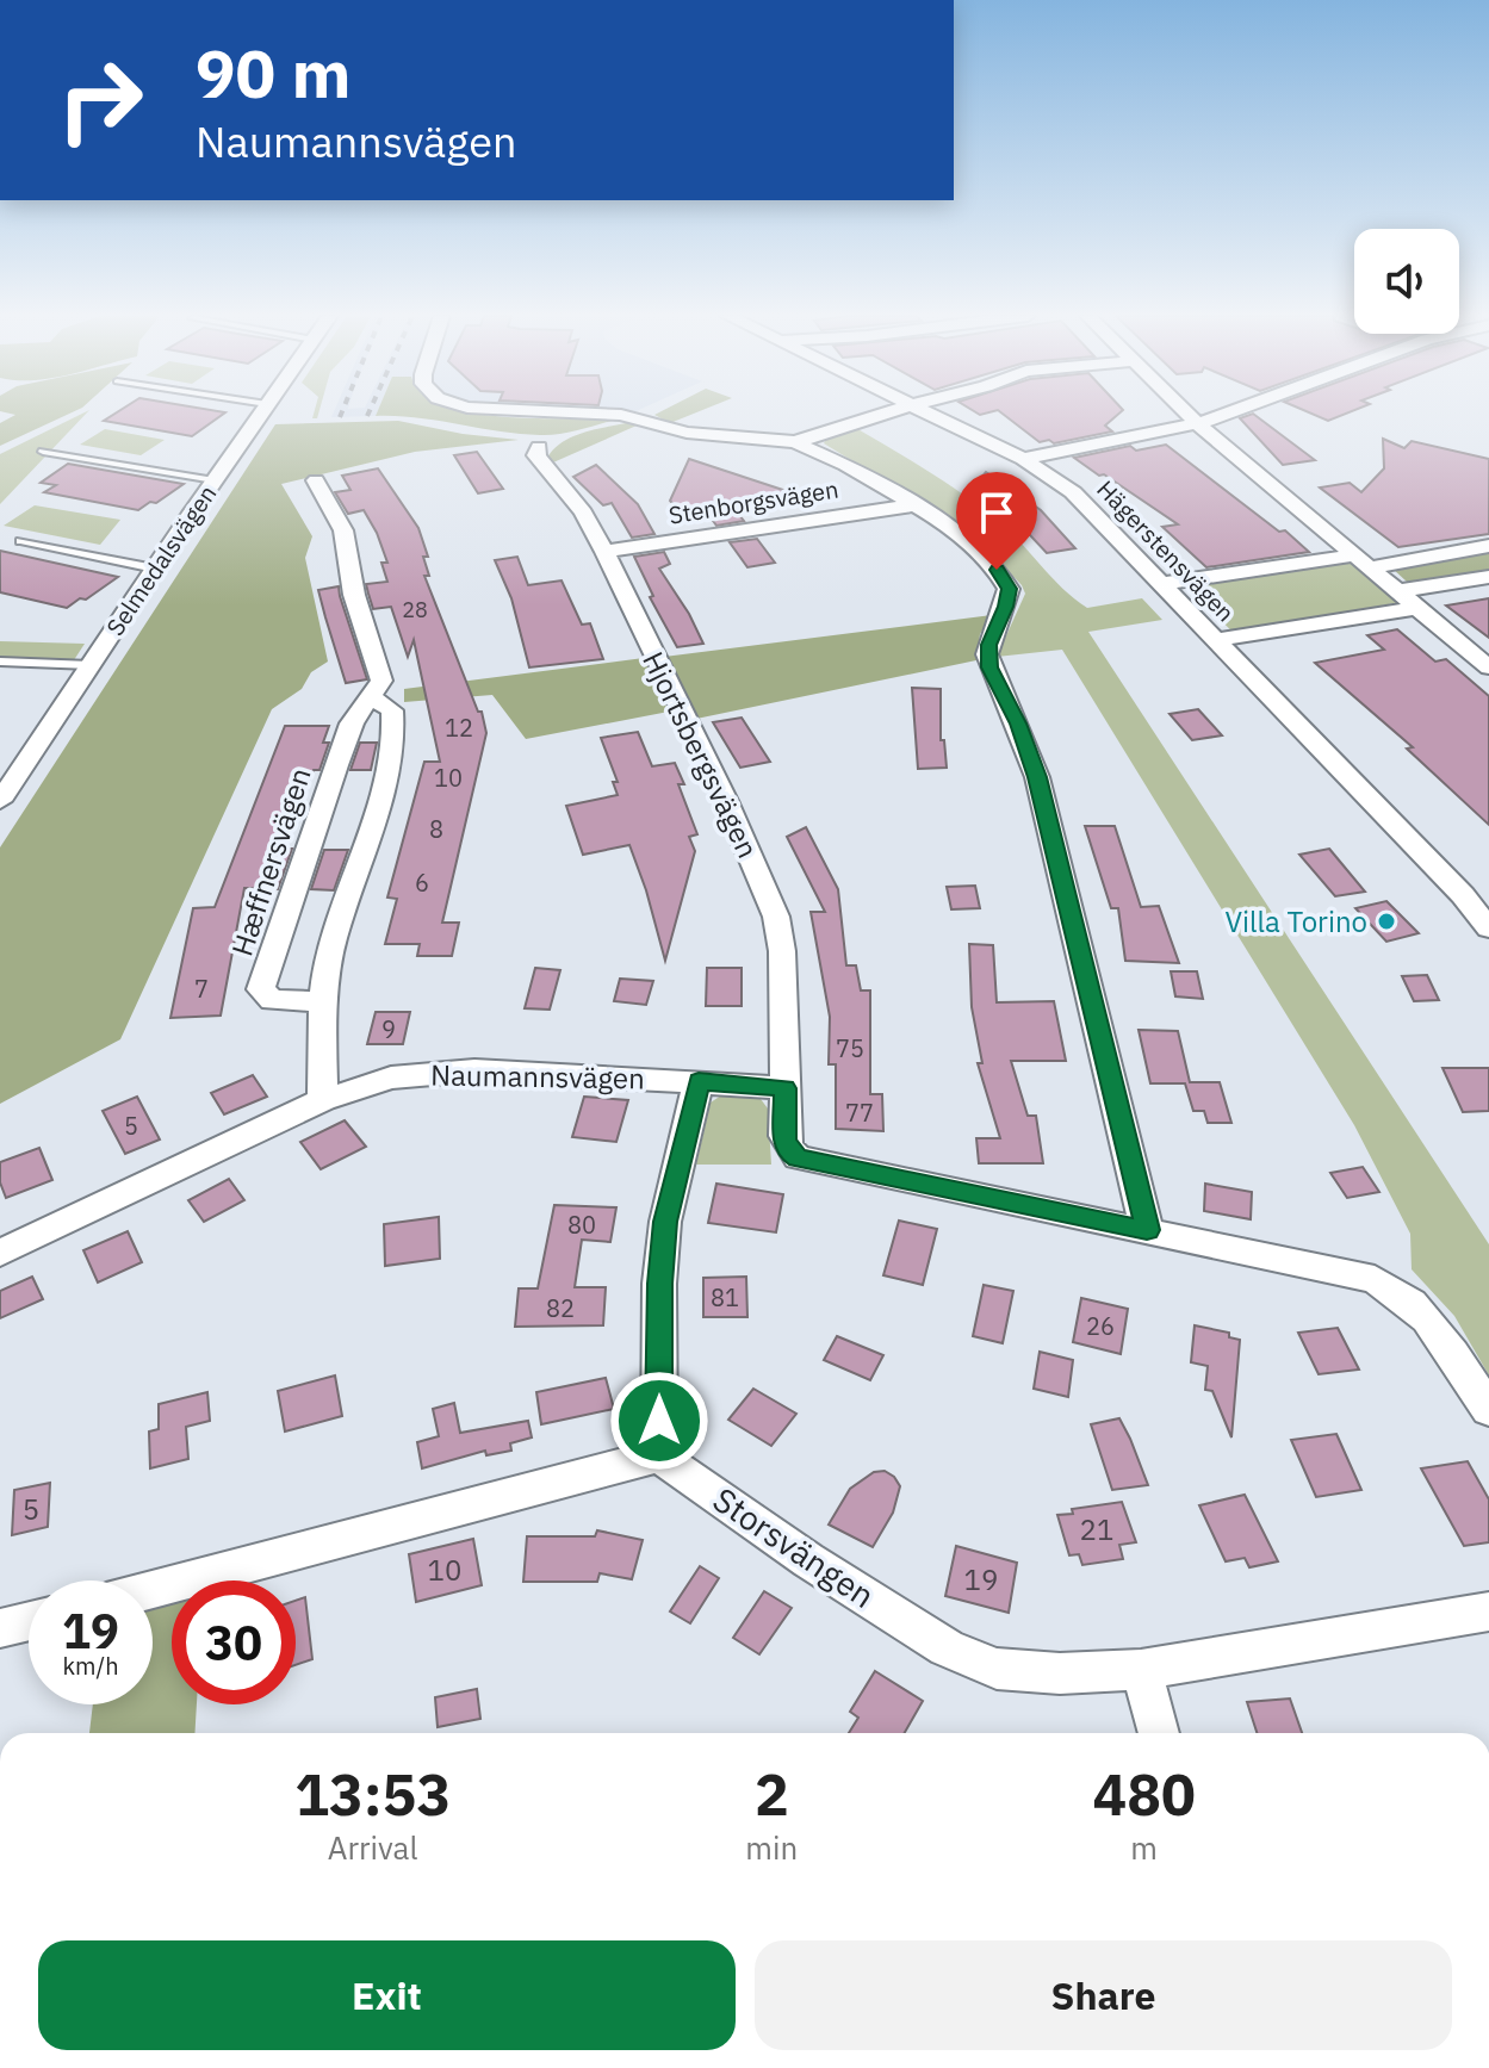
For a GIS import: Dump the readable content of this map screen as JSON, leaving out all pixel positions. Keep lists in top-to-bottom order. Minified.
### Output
{"streets":{"street":["Stenborgsvägen","Hägerstensvägen","Selmedalsvägen","Hjortsbergsvägen","Hæffnersvägen","Naumannsvägen","Storsvängen"]},"crossings":[["Stenborgsvägen","Hjortsbergsvägen"],["Hjortsbergsvägen","Naumannsvägen"]],"places":["Villa Torino"],"house_numbers":["28","12","10","8","6","7","9","75","77","5","80","81","82","26","5","21","10","19"],"page":{"turn":["90 m","Naumannsvägen"],"speed":"19 km/h","limit":"30","eta":["13:53","Arrival","2","min","480","m"],"buttons":["Exit","Share"]}}
